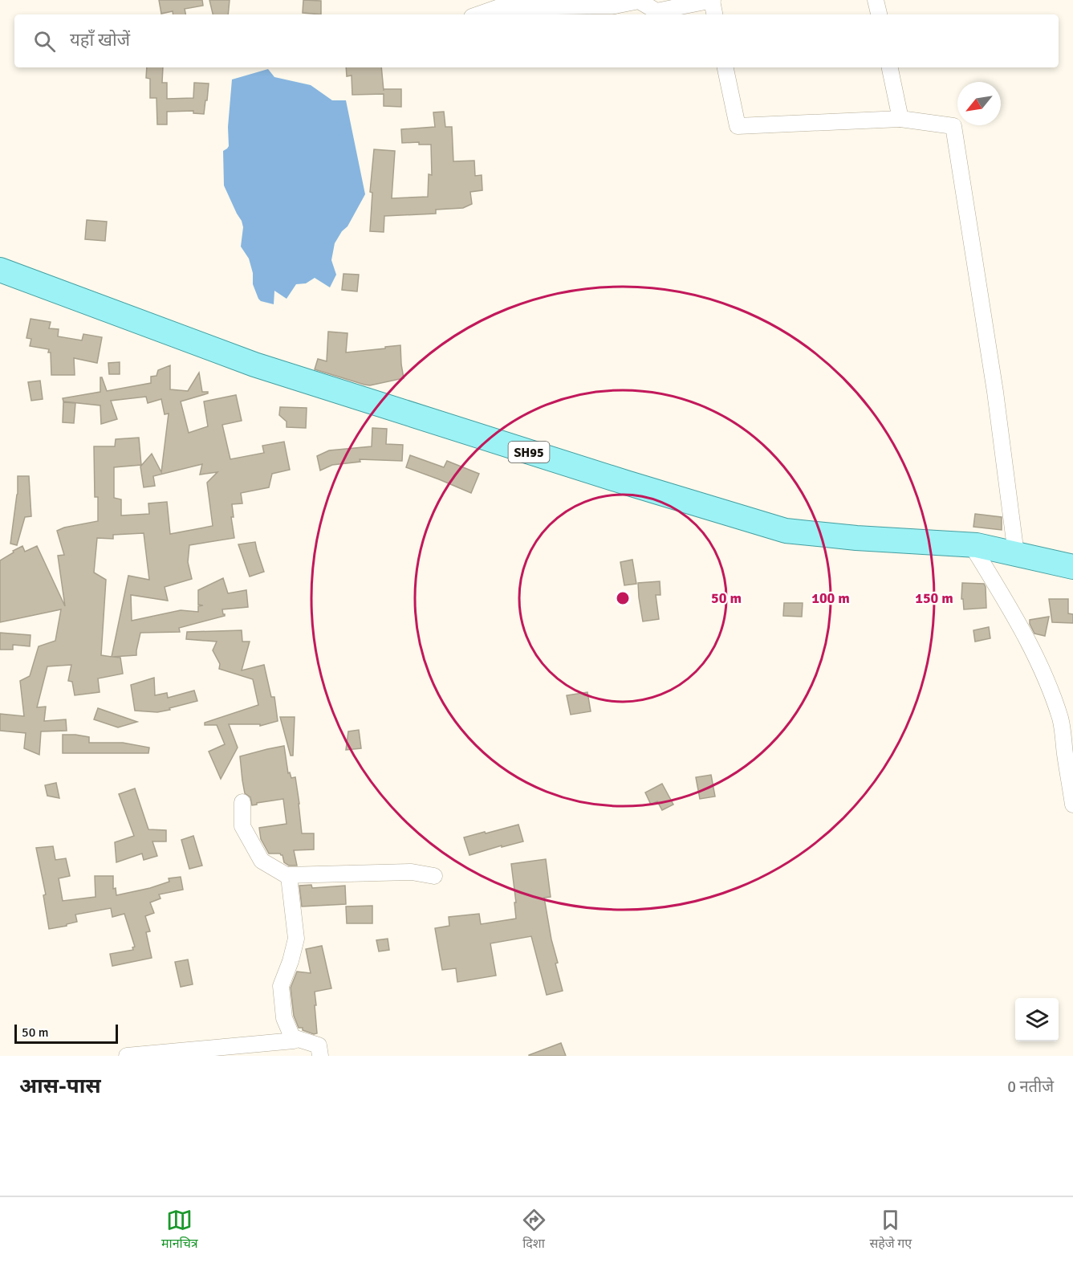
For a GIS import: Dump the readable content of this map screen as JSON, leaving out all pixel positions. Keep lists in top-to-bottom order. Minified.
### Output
{"streets":{"main road":["SH95"]},"scale_bar":"50 m","north":"bottom left","page":{"search":"यहाँ खोजें","scale":"50 m","heading":["आस-पास","0 नतीजे"],"nav":["मानचित्र","दिशा","सहेजे गए"]},"rings":["50 m","100 m","150 m"]}
